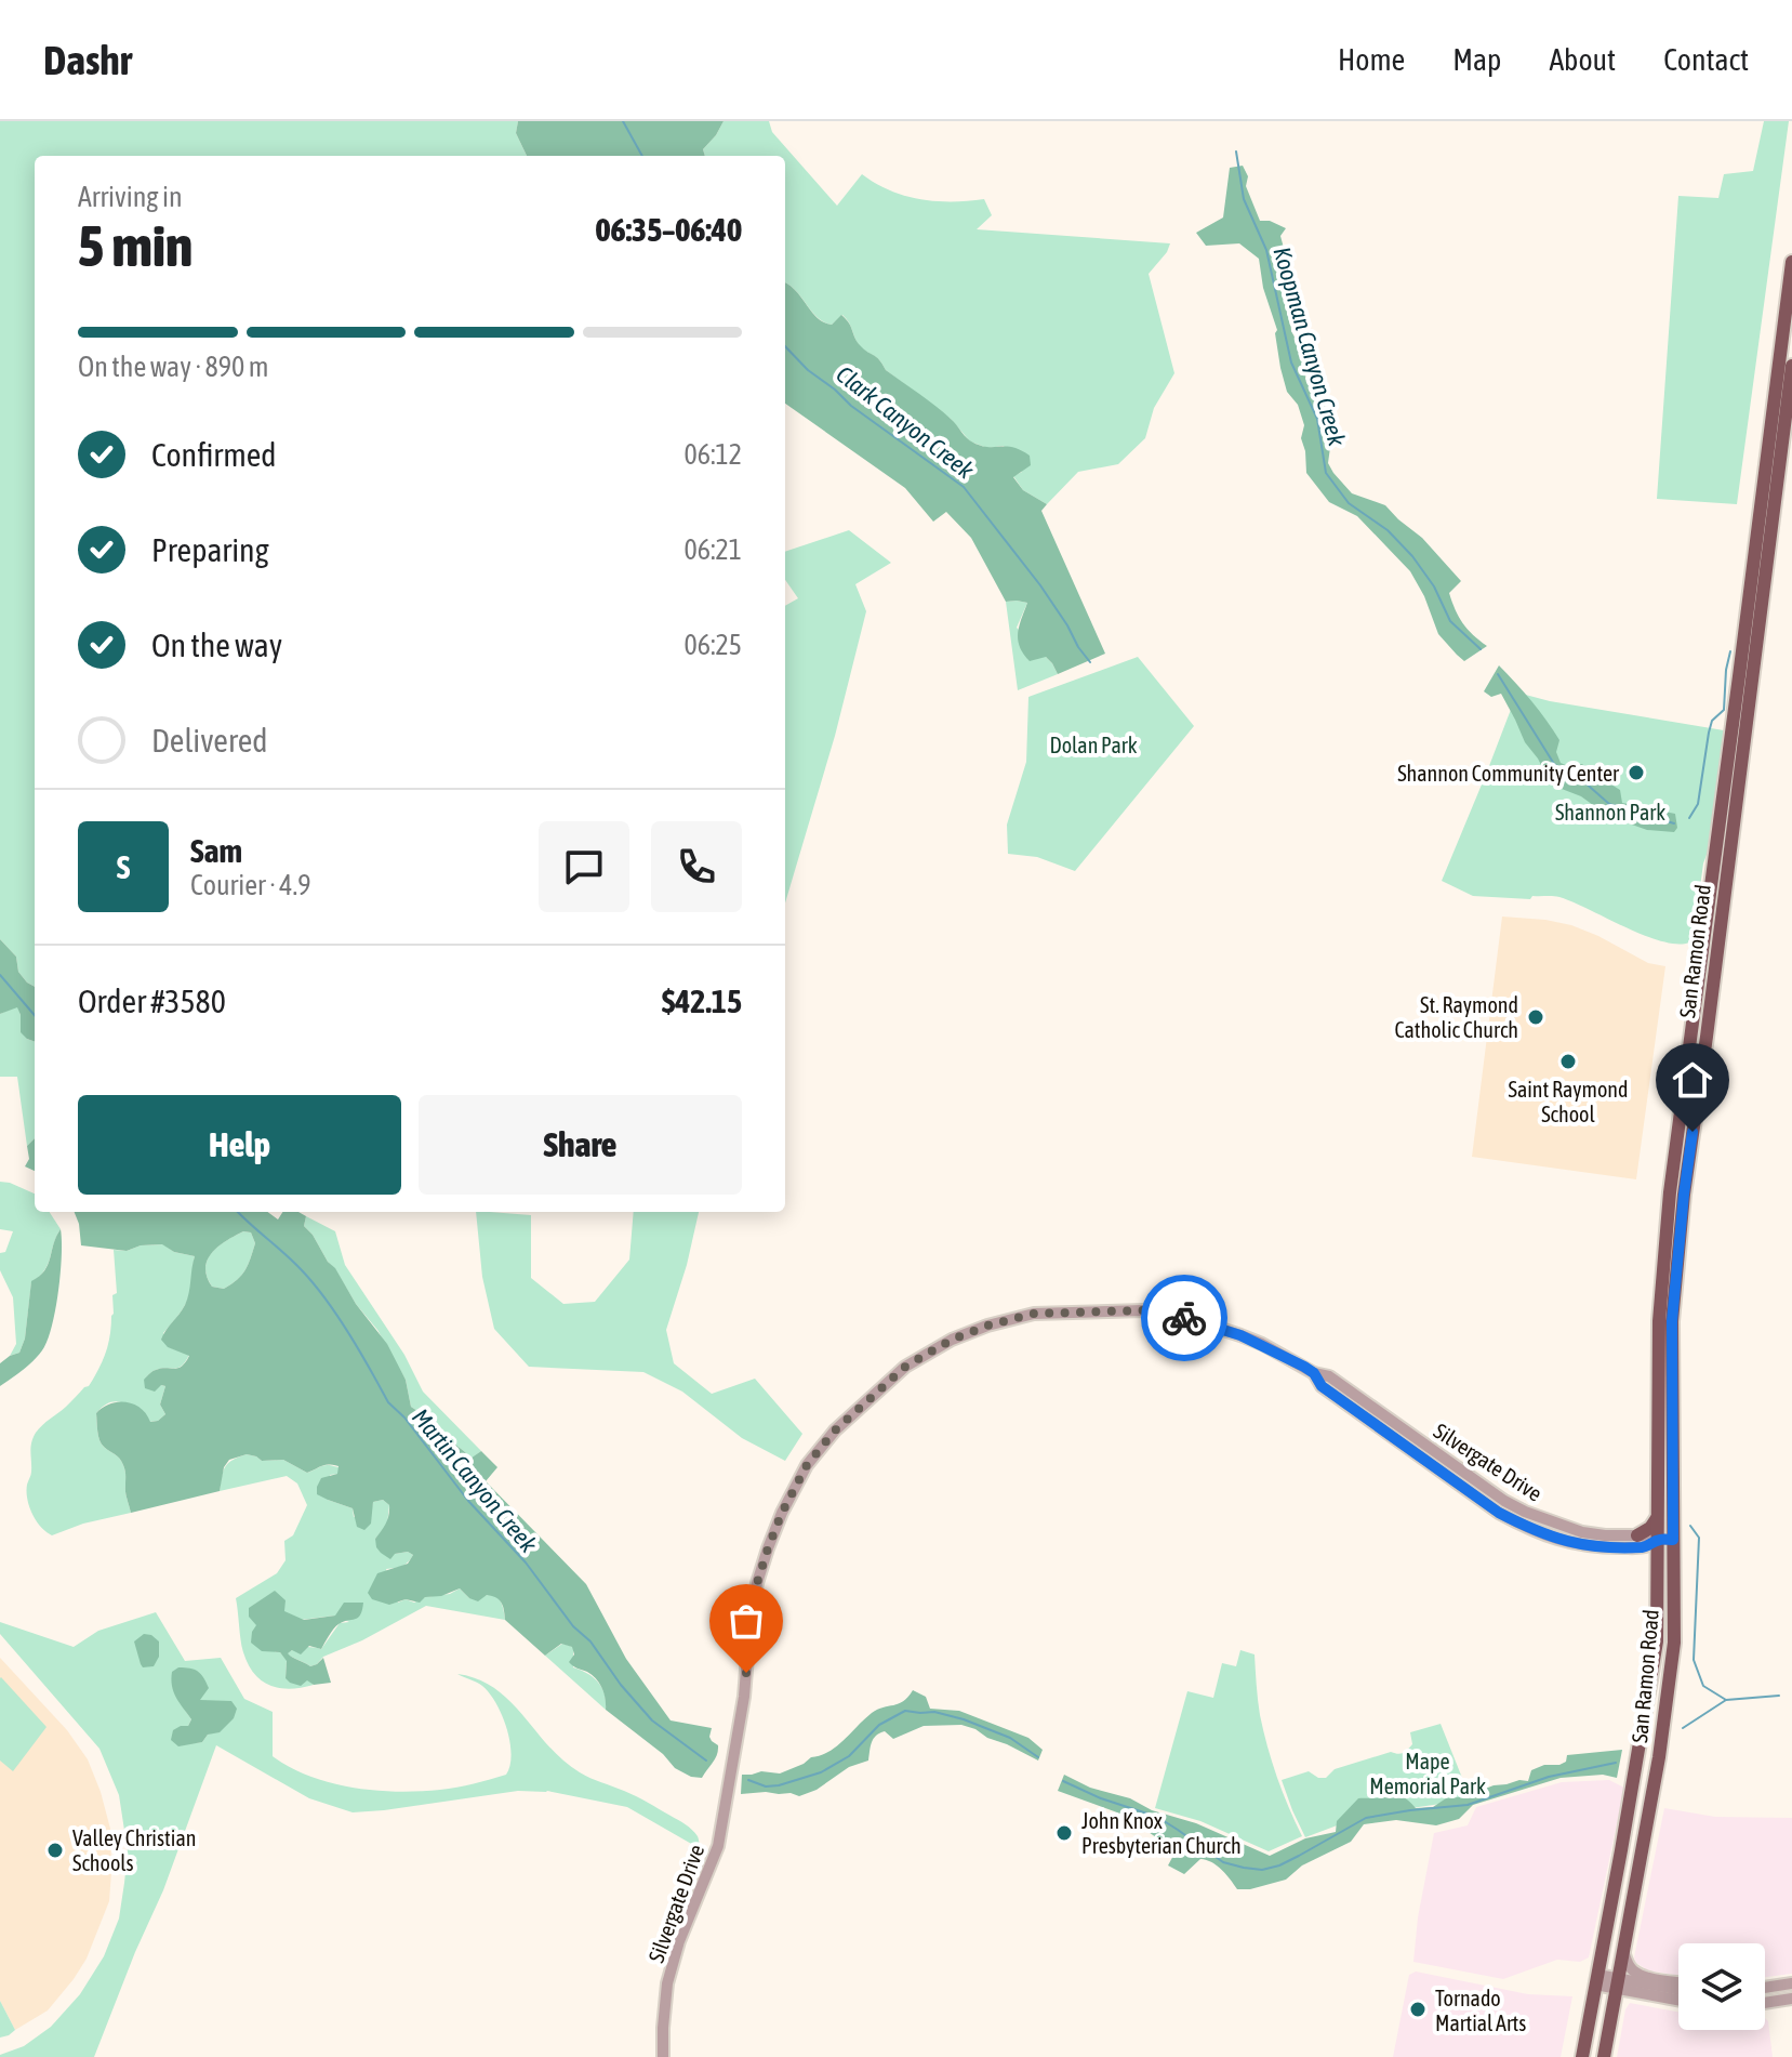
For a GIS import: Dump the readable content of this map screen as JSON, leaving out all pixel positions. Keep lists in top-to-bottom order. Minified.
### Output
{"streets":{"main road":["San Ramon Road"],"street":["Silvergate Drive"]},"crossings":[["San Ramon Road","Silvergate Drive"]],"water":["Koopman Canyon Creek","Clark Canyon Creek","Martin Canyon Creek"],"parks":["Dolan Park","Shannon Park","Mape Memorial Park"],"places":["Shannon Community Center","St. Raymond Catholic Church","Saint Raymond School","John Knox Presbyterian Church","Valley Christian Schools","Tornado Martial Arts"],"page":{"header":"Dashr","nav":["Home","Map","About","Contact"],"heading":["5 min","Arriving in","06:35–06:40"],"panel":["Sam","Courier · 4.9","Order #3580","$42.15"],"bar":"On the way · 890 m","list":[["Confirmed","06:12"],["Preparing","06:21"],["On the way","06:25"],"Delivered"],"round":"S","buttons":["Help","Share"]}}
